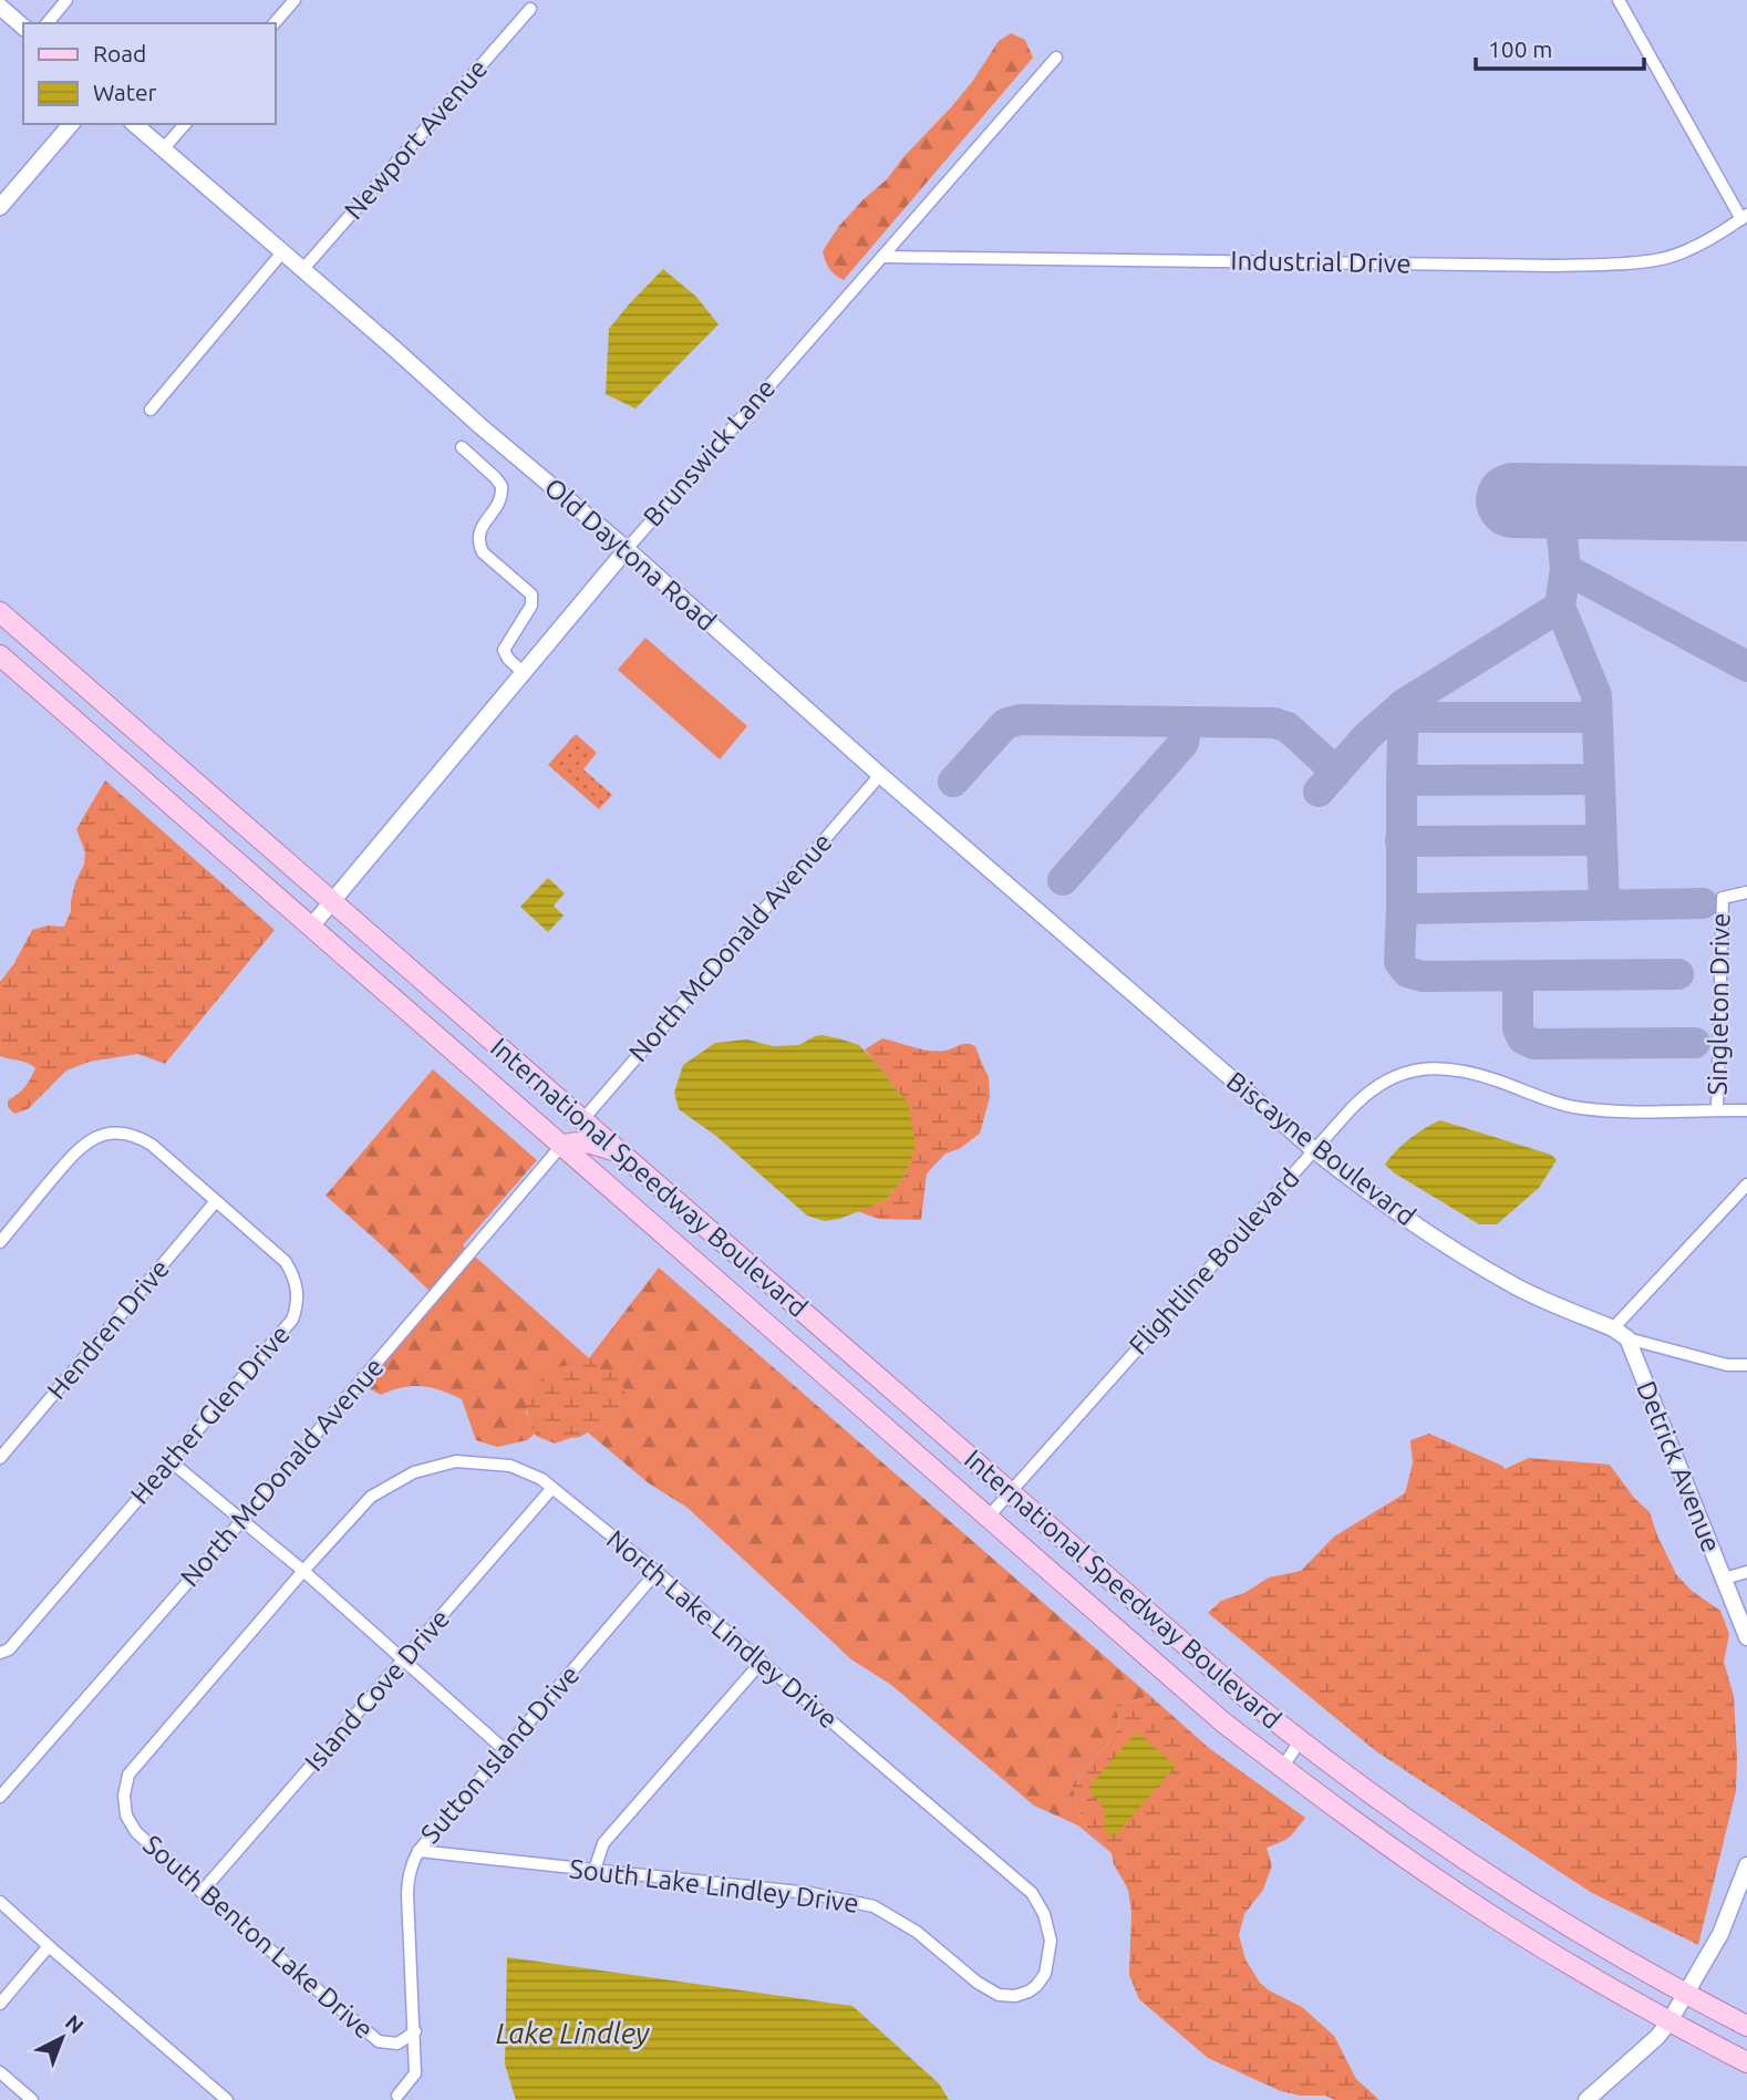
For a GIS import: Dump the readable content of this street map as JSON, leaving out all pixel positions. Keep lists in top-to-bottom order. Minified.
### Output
{"streets":{"main road":["International Speedway Boulevard"],"street":["Newport Avenue","Industrial Drive","Brunswick Lane","Old Daytona Road","North McDonald Avenue","Singleton Drive","Biscayne Boulevard","Flightline Boulevard","Hendren Drive","Heather Glen Drive","Detrick Avenue","North Lake Lindley Drive","Island Cove Drive","Sutton Island Drive","South Lake Lindley Drive","South Benton Lake Drive"]},"crossings":[["Newport Avenue","Old Daytona Road"],["Industrial Drive","Brunswick Lane"],["Brunswick Lane","Old Daytona Road"],["Brunswick Lane","International Speedway Boulevard"],["Old Daytona Road","North McDonald Avenue"],["Old Daytona Road","Biscayne Boulevard"],["North McDonald Avenue","International Speedway Boulevard"],["Singleton Drive","Flightline Boulevard"],["Biscayne Boulevard","Flightline Boulevard"],["Biscayne Boulevard","Detrick Avenue"],["International Speedway Boulevard","Flightline Boulevard"],["Hendren Drive","Heather Glen Drive"],["North Lake Lindley Drive","Island Cove Drive"],["North Lake Lindley Drive","Sutton Island Drive"],["North Lake Lindley Drive","South Lake Lindley Drive"],["North Lake Lindley Drive","South Benton Lake Drive"],["Island Cove Drive","South Benton Lake Drive"],["Sutton Island Drive","South Lake Lindley Drive"],["Sutton Island Drive","South Benton Lake Drive"]],"water":["Lake Lindley"],"legend":["Road","Water"],"scale_bar":"100 m","north":"top right"}
